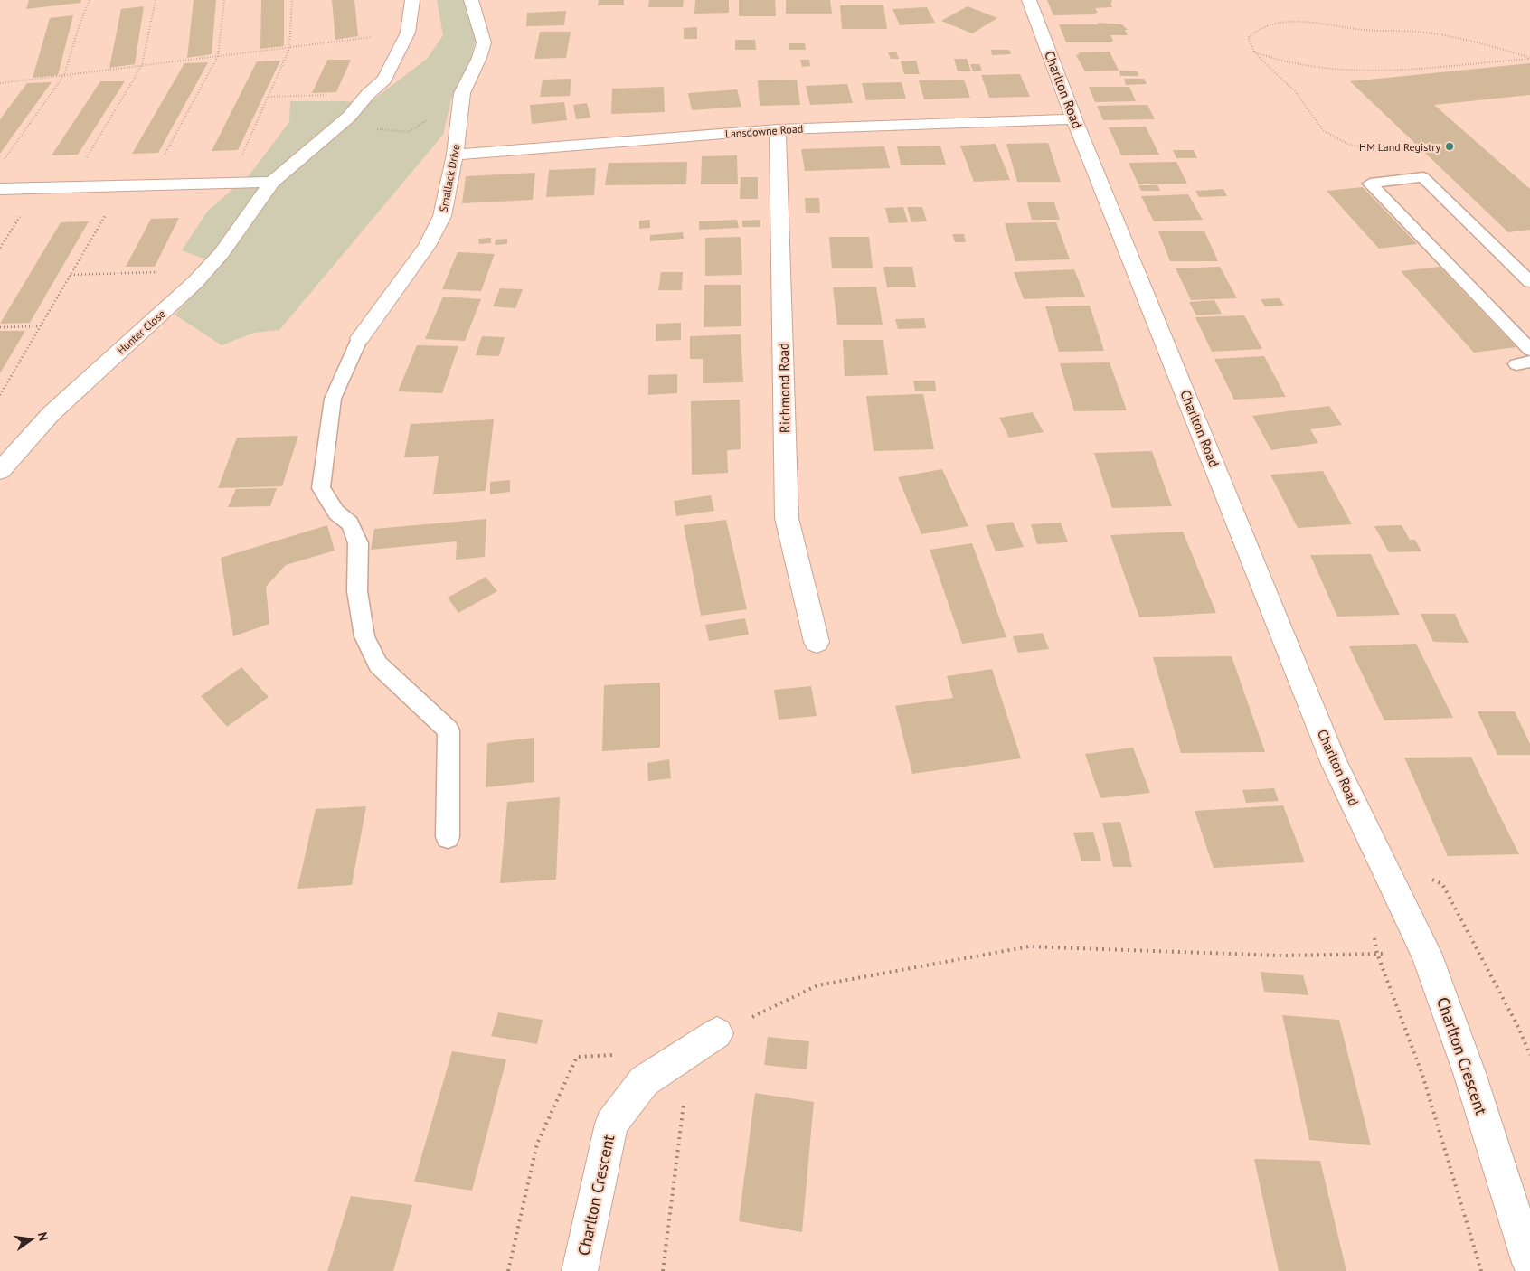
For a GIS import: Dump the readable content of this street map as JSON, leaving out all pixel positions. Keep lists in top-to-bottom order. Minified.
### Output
{"streets":{"street":["Charlton Road","Lansdowne Road","Smallack Drive","Hunter Close","Richmond Road","Charlton Crescent"]},"crossings":[["Charlton Road","Lansdowne Road"],["Charlton Road","Charlton Crescent"],["Lansdowne Road","Smallack Drive"],["Lansdowne Road","Richmond Road"]],"places":["HM Land Registry"],"north":"right"}
